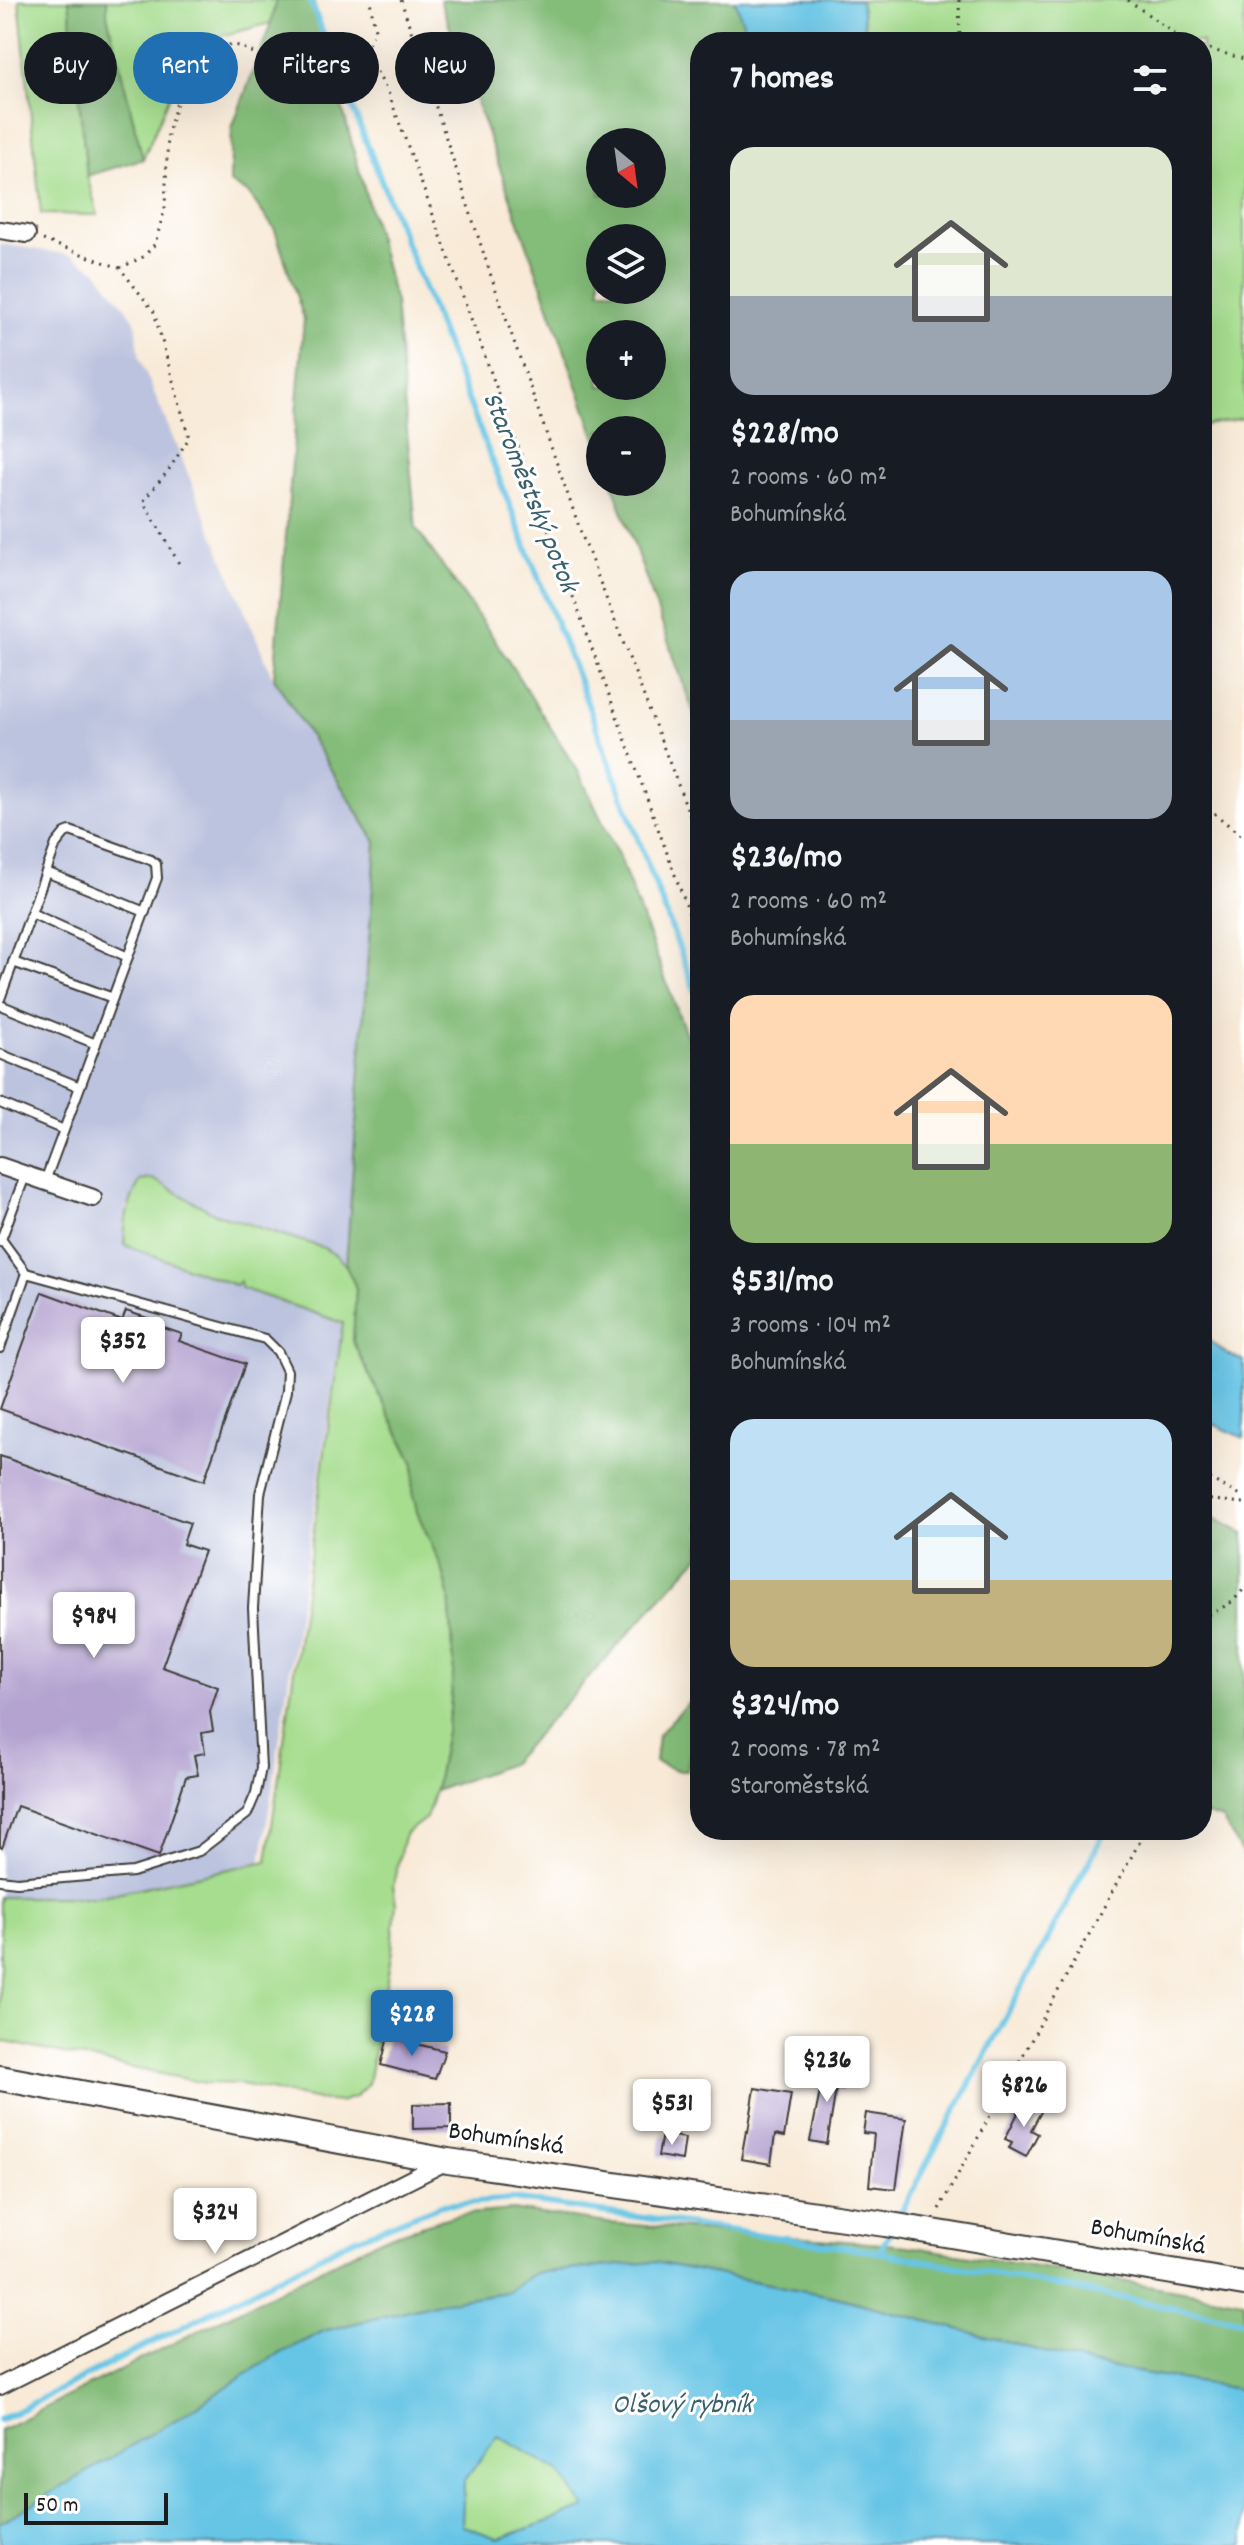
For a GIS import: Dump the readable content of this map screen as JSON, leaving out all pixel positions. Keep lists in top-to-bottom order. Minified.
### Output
{"streets":{"main road":["Bohumínská"]},"water":["Staroměstský potok","Olšový rybník"],"scale_bar":"50 m","north":"bottom right","page":{"chip":["Buy","Rent","Filters","New"],"heading":"7 homes","map_buttons":["+","−"],"list":[{"name":"$228/mo","note":"2 rooms · 60 m² · Bohumínská"},{"name":"$236/mo","note":"2 rooms · 60 m² · Bohumínská"},{"name":"$531/mo","note":"3 rooms · 104 m² · Bohumínská"},{"name":"$324/mo","note":"2 rooms · 78 m² · Staroměstská"}],"price":["$352","$984","$228","$236","$826","$531","$324"],"scale":"50 m"}}
